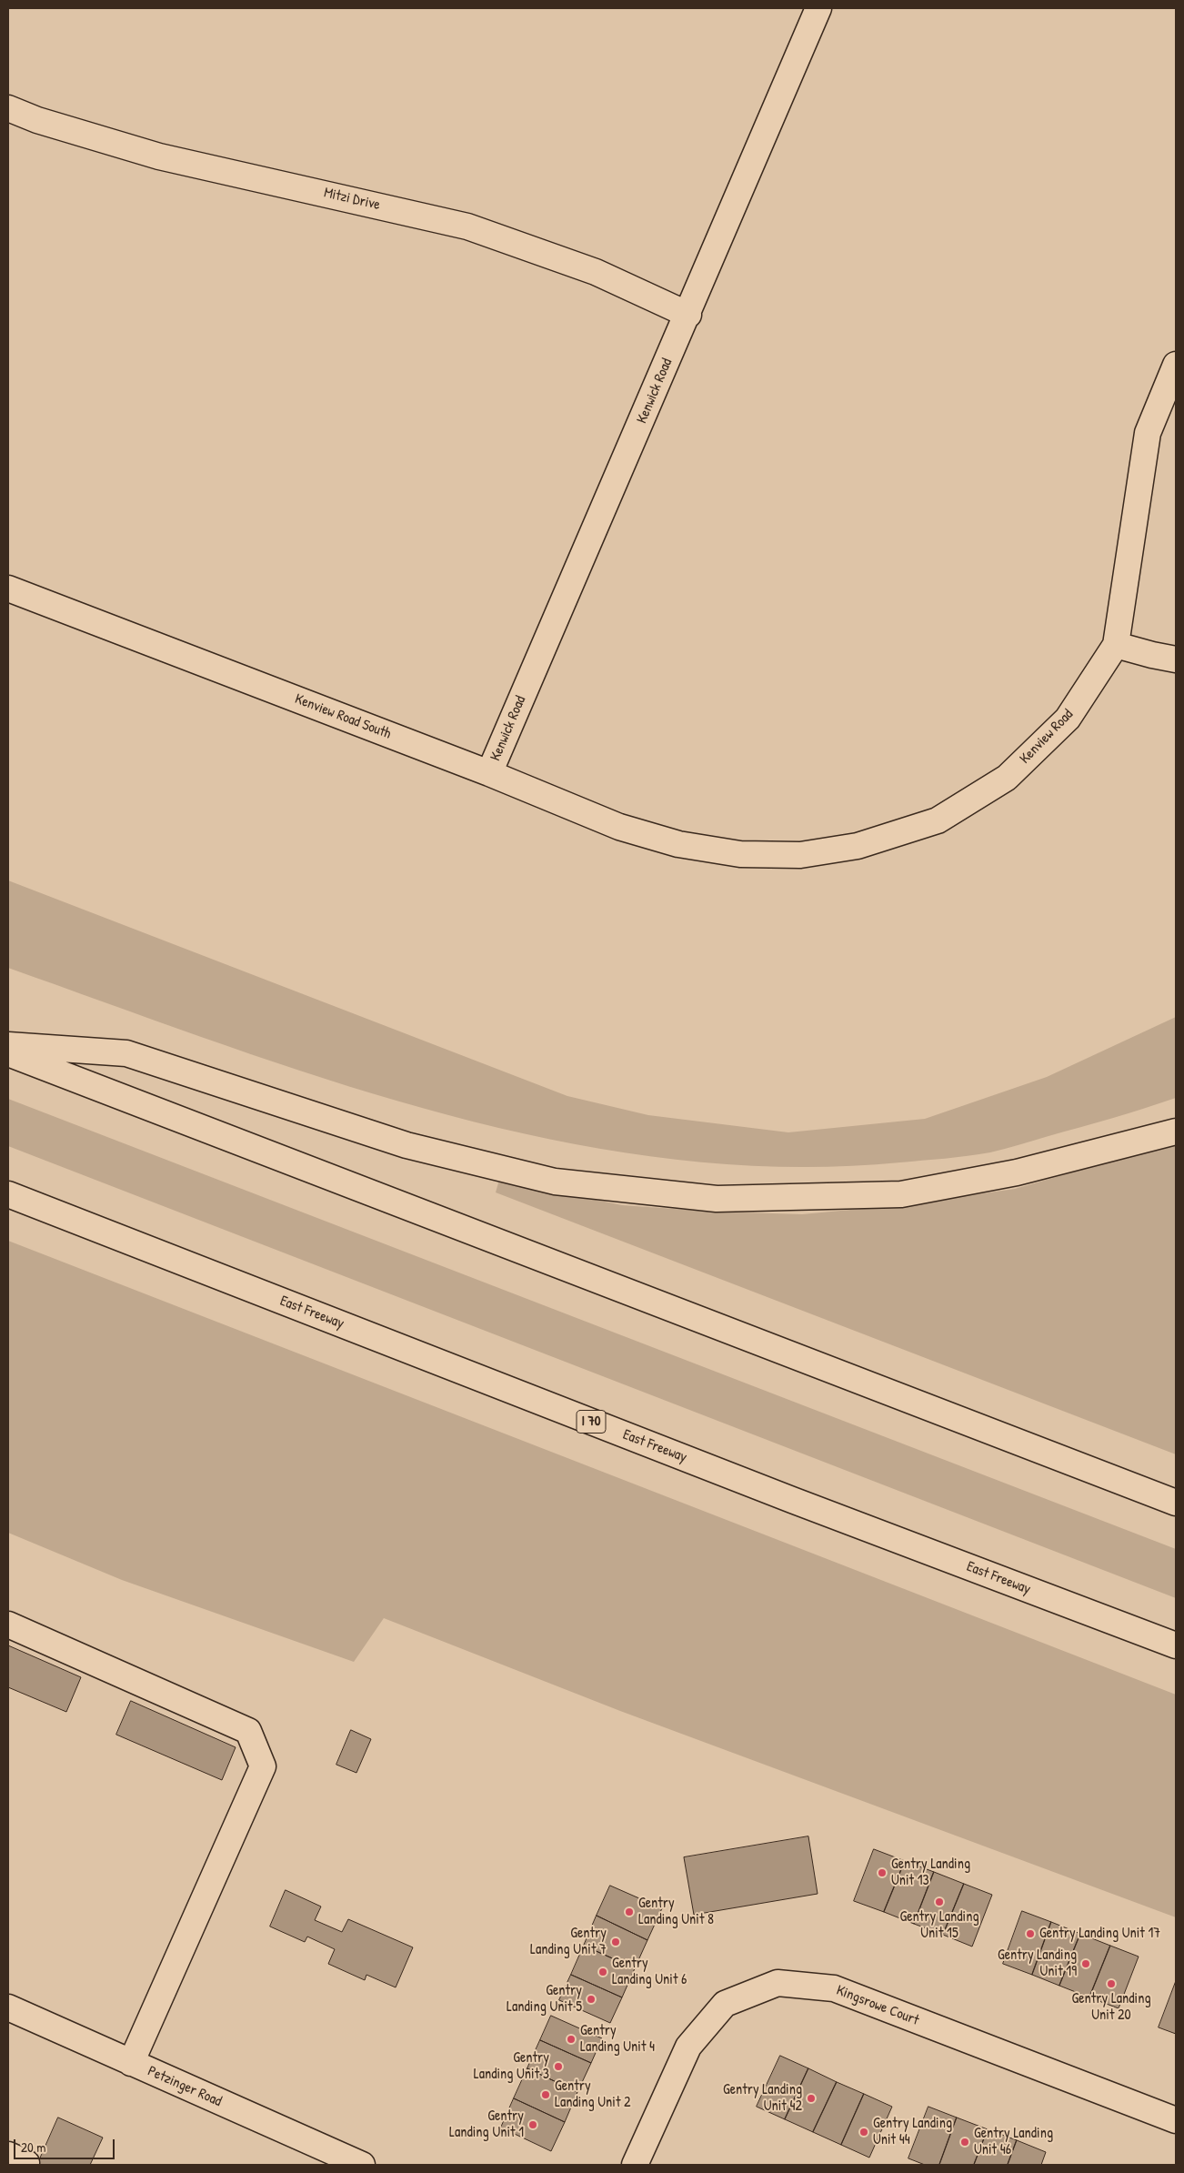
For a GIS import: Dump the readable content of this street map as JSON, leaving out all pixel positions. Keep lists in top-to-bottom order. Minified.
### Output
{"streets":{"main road":["Mitzi Drive","Kenwick Road","Kenview Road South","Kenview Road","East Freeway","I 70","Kingsrowe Court","Petzinger Road"]},"crossings":[["Mitzi Drive","Kenwick Road"],["Kenwick Road","Kenview Road South"],["Kenview Road South","Kenview Road"]],"places":["Gentry Landing Unit 13","Gentry Landing Unit 15","Gentry Landing Unit 8","Gentry Landing Unit 17","Gentry Landing Unit 7","Gentry Landing Unit 19","Gentry Landing Unit 6","Gentry Landing Unit 20","Gentry Landing Unit 5","Gentry Landing Unit 4","Gentry Landing Unit 3","Gentry Landing Unit 2","Gentry Landing Unit 42","Gentry Landing Unit 1","Gentry Landing Unit 44","Gentry Landing Unit 46"],"scale_bar":"20 m"}
